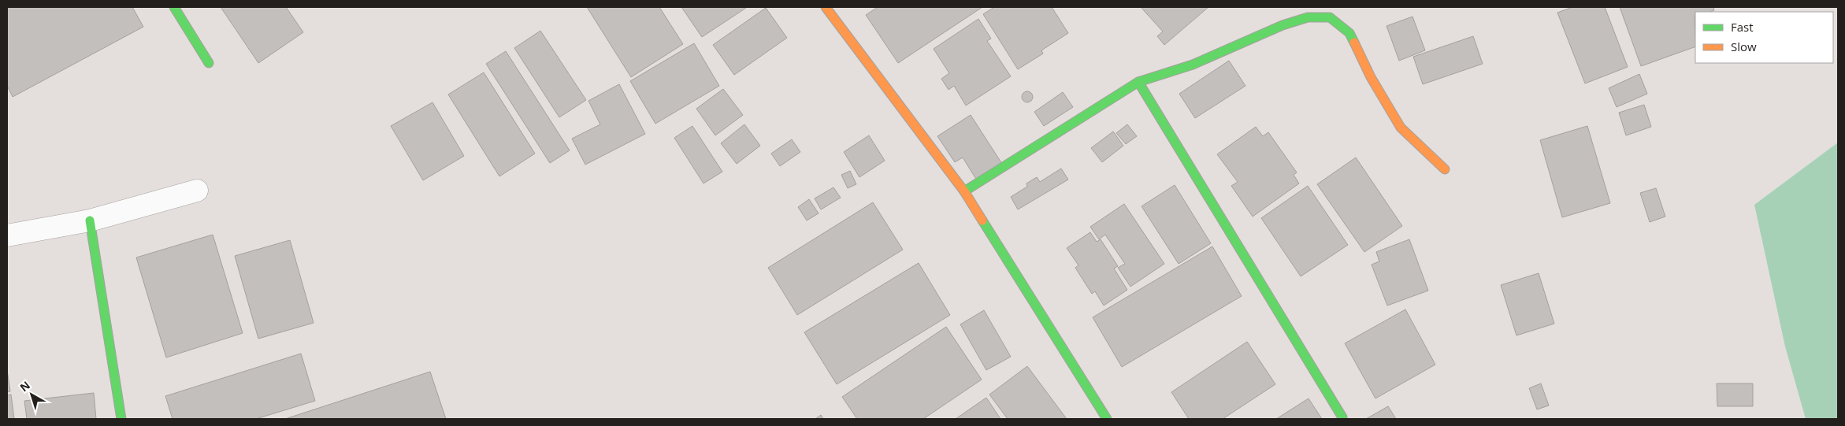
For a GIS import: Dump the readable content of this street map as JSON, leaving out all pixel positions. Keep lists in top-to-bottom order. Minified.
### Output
{"legend":["Fast","Slow"],"north":"top left"}
